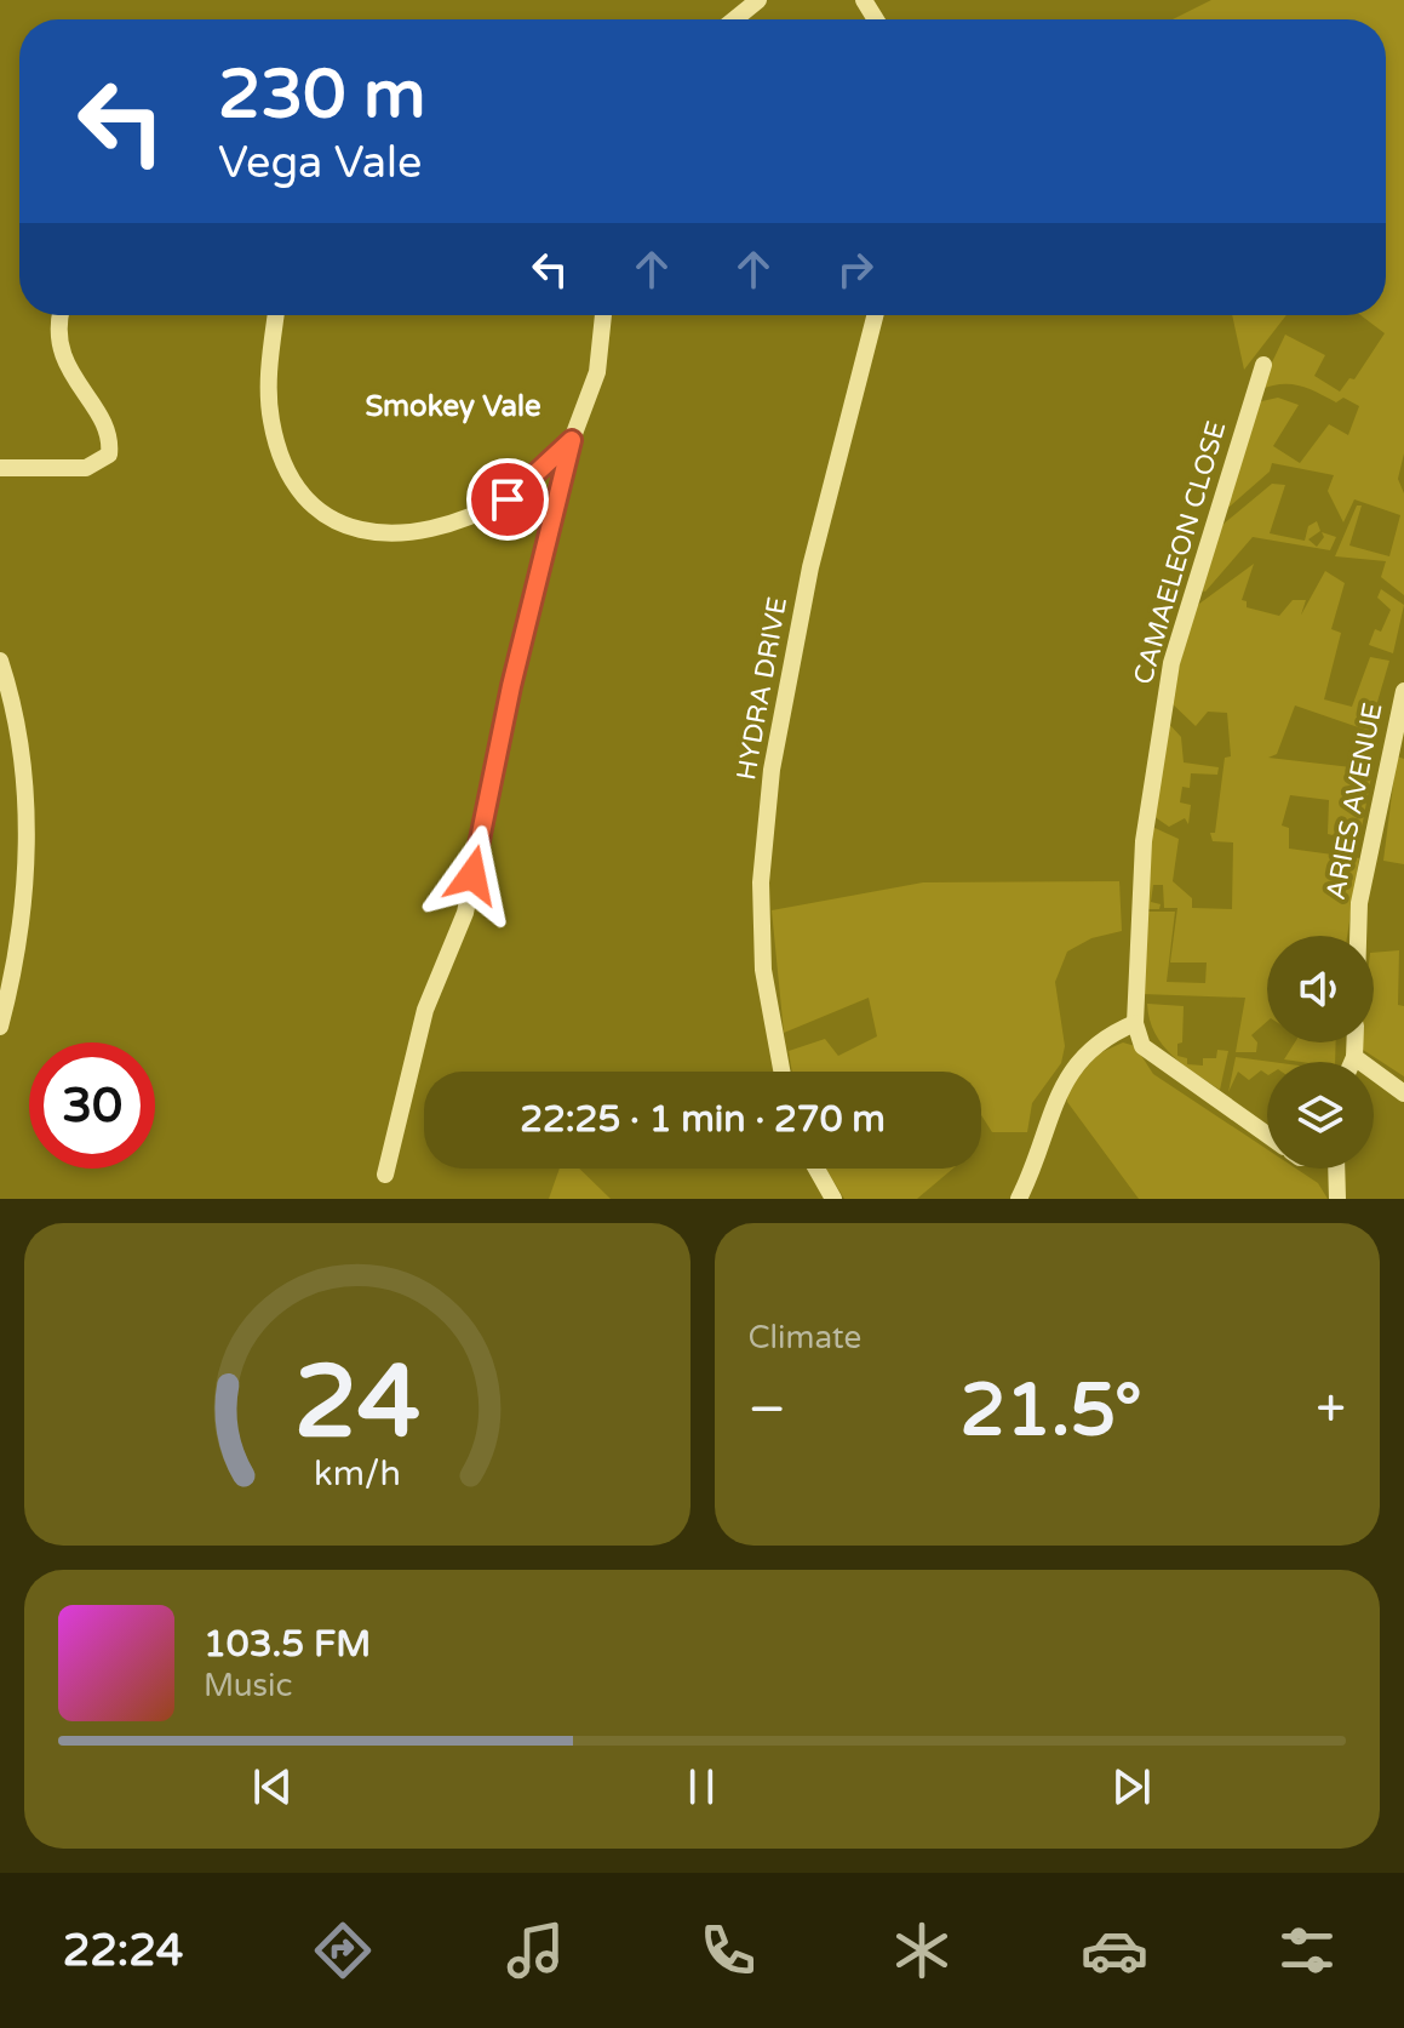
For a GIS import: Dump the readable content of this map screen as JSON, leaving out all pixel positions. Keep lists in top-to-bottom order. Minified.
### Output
{"streets":{"street":["CAMAELEON CLOSE","HYDRA DRIVE","ARIES AVENUE"]},"districts":["Smokey Vale"],"page":{"turn":["230 m","Vega Vale"],"limit":"30","trip":"22:25 · 1 min · 270 m","tile":"Climate","heat":["−","21.5°","+"],"song":["103.5 FM","Music"],"tabs":"22:24","gauge":["24","km/h"]}}
